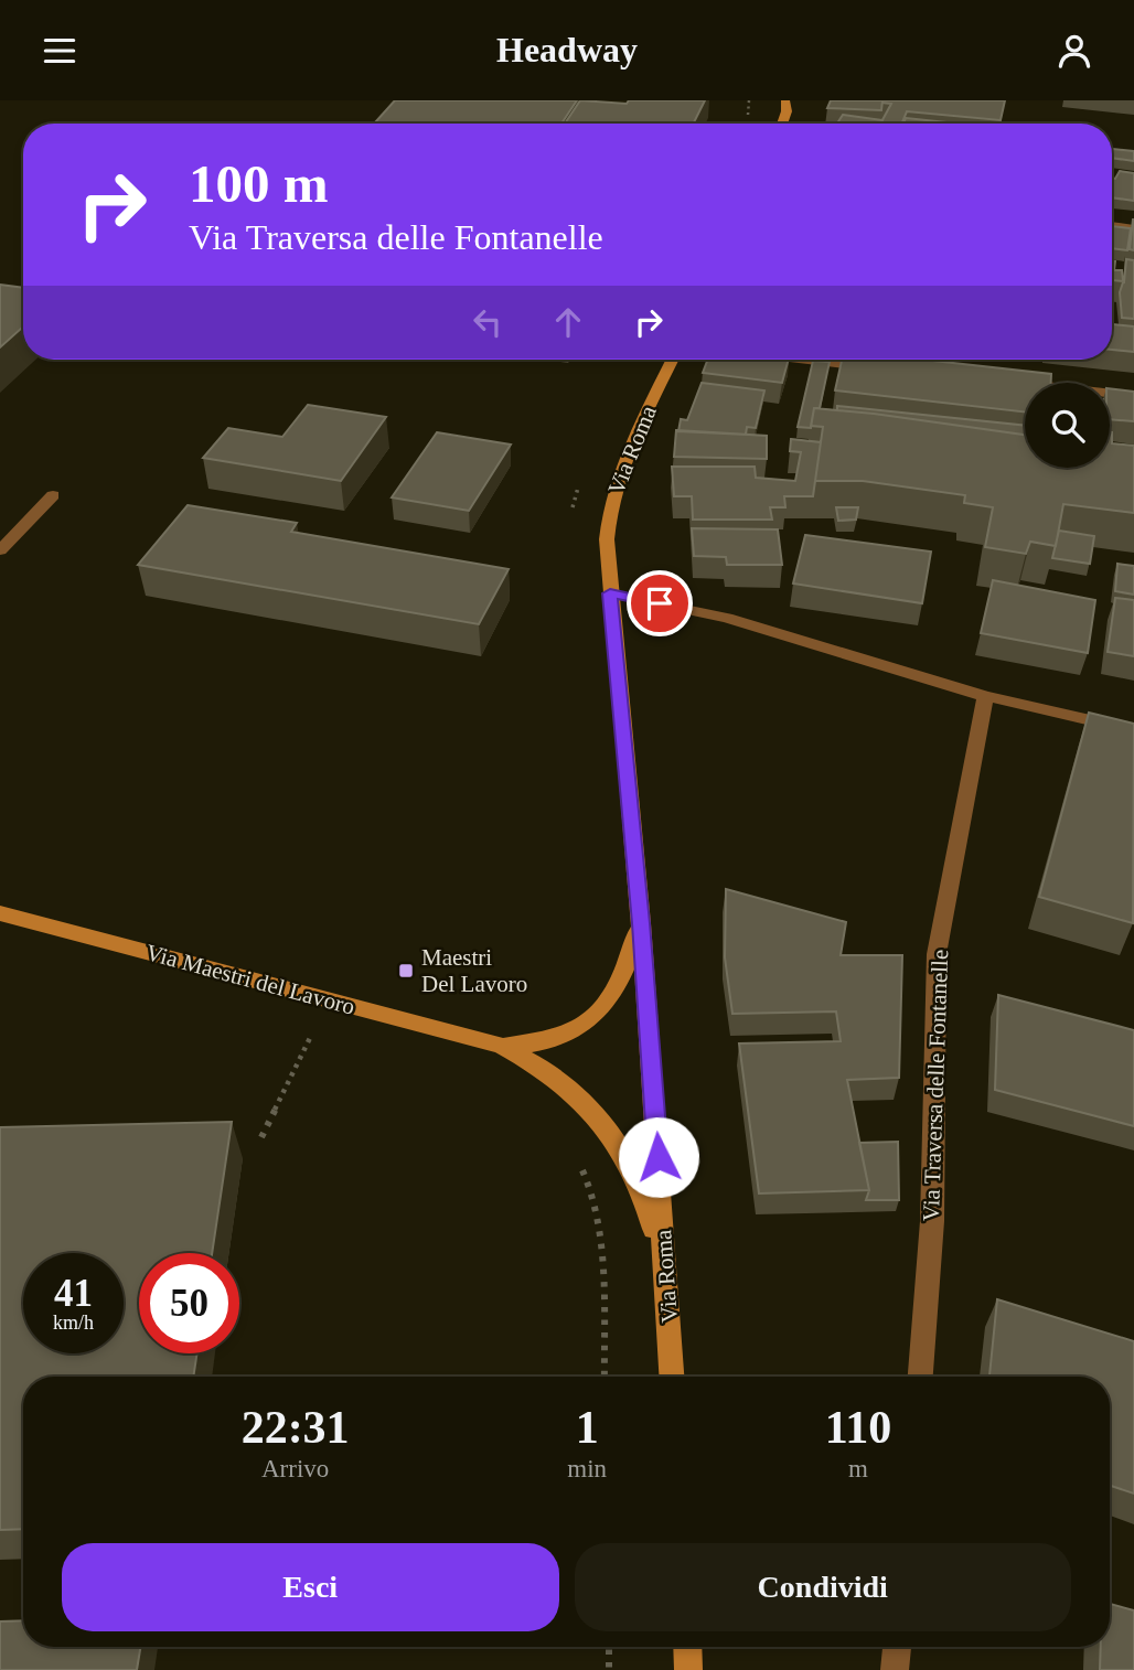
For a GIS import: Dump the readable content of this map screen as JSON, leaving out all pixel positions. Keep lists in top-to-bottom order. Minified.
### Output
{"streets":{"main road":["Via Roma","Via Maestri del Lavoro"],"street":["Via Traversa delle Fontanelle"]},"crossings":[["Via Roma","Via Maestri del Lavoro"]],"places":{"transit":["Maestri Del Lavoro"]},"page":{"header":"Headway","turn":["100 m","Via Traversa delle Fontanelle"],"speed":"41 km/h","limit":"50","eta":["22:31","Arrivo","1","min","110","m"],"buttons":["Esci","Condividi"]}}
